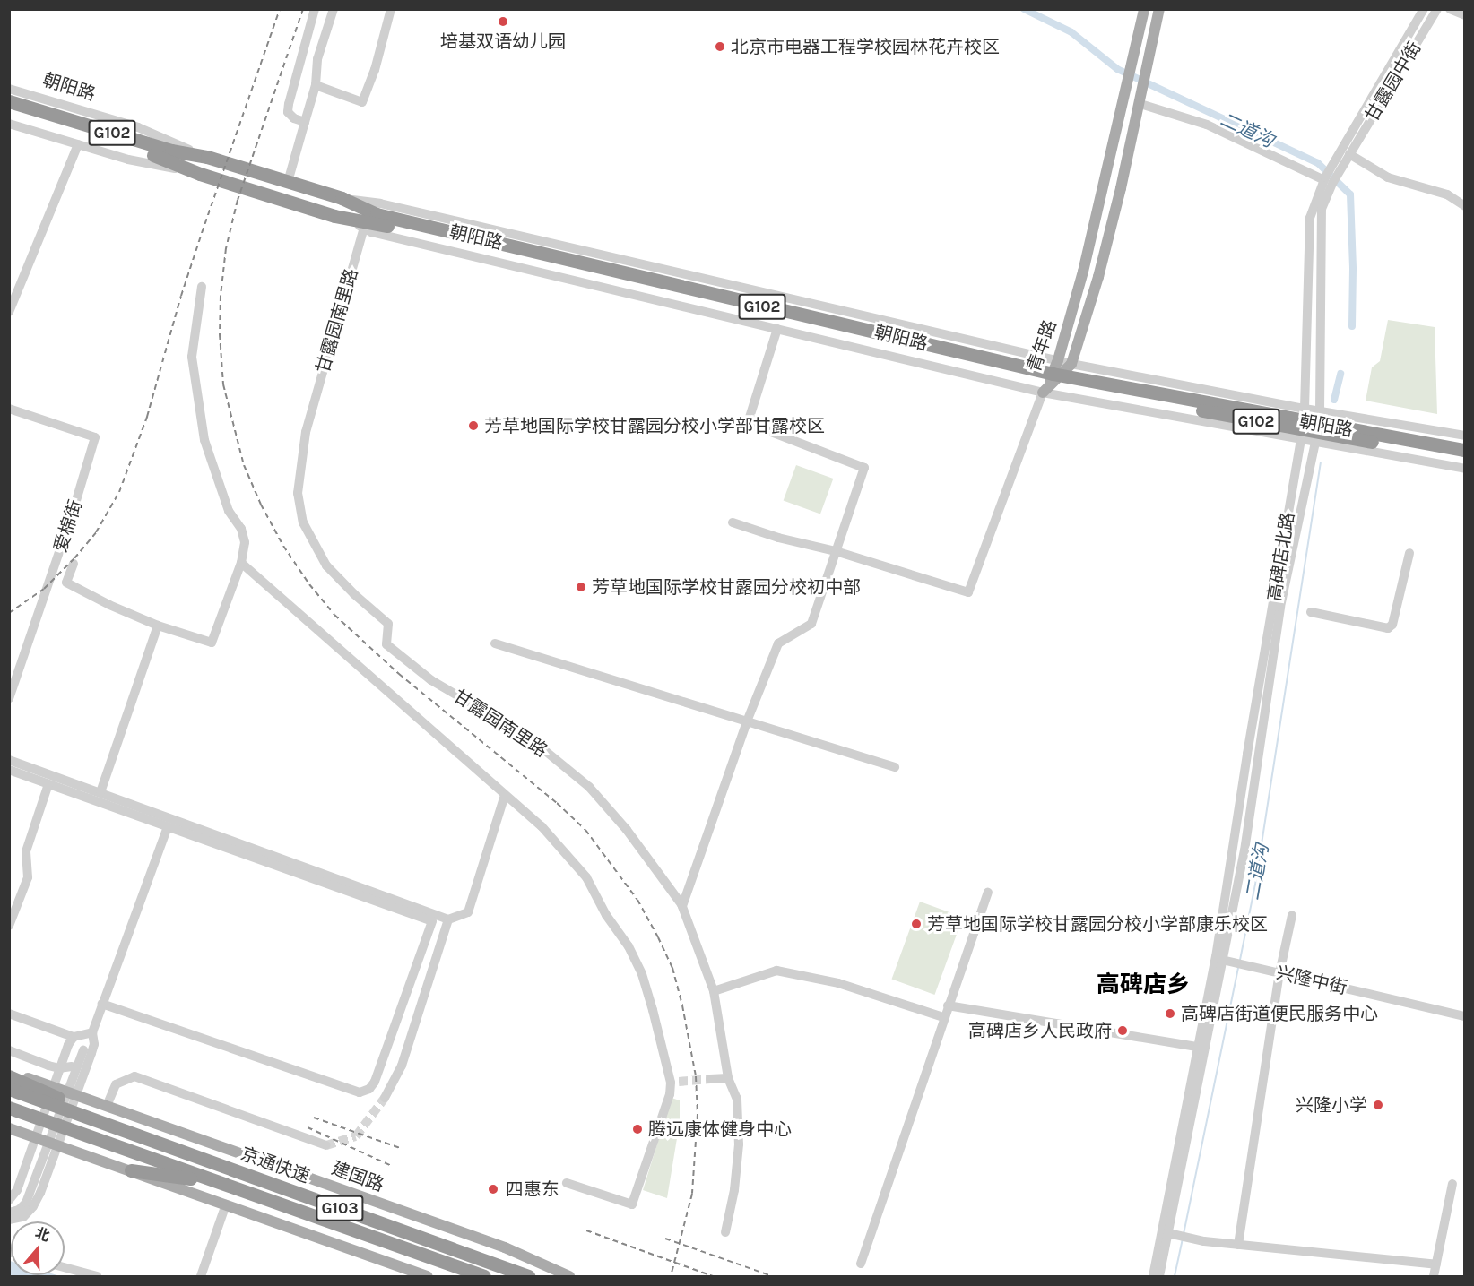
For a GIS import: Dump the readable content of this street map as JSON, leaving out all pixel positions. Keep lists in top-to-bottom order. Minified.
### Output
{"streets":{"highway":["朝阳路","G102","京通快速","G103"],"main road":["青年路","建国路"],"street":["甘露园中街","甘露园南里路","爱棉街","高碑店北路","兴隆中街"]},"crossings":[["朝阳路","甘露园南里路"],["朝阳路","青年路"],["朝阳路","高碑店北路"]],"districts":["高碑店乡"],"water":["二道沟"],"places":["培基双语幼儿园","北京市电器工程学校园林花卉校区","芳草地国际学校甘露园分校小学部甘露校区","芳草地国际学校甘露园分校初中部","芳草地国际学校甘露园分校小学部康乐校区","高碑店街道便民服务中心","高碑店乡人民政府","兴隆小学","腾远康体健身中心","四惠东"],"north":"top"}
